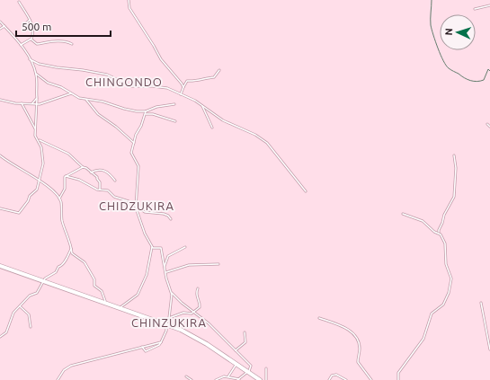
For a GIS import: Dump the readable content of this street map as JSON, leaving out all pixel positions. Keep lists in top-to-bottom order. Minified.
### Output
{"districts":["CHINGONDO","CHIDZUKIRA","CHINZUKIRA"],"scale_bar":"500 m","north":"left"}
